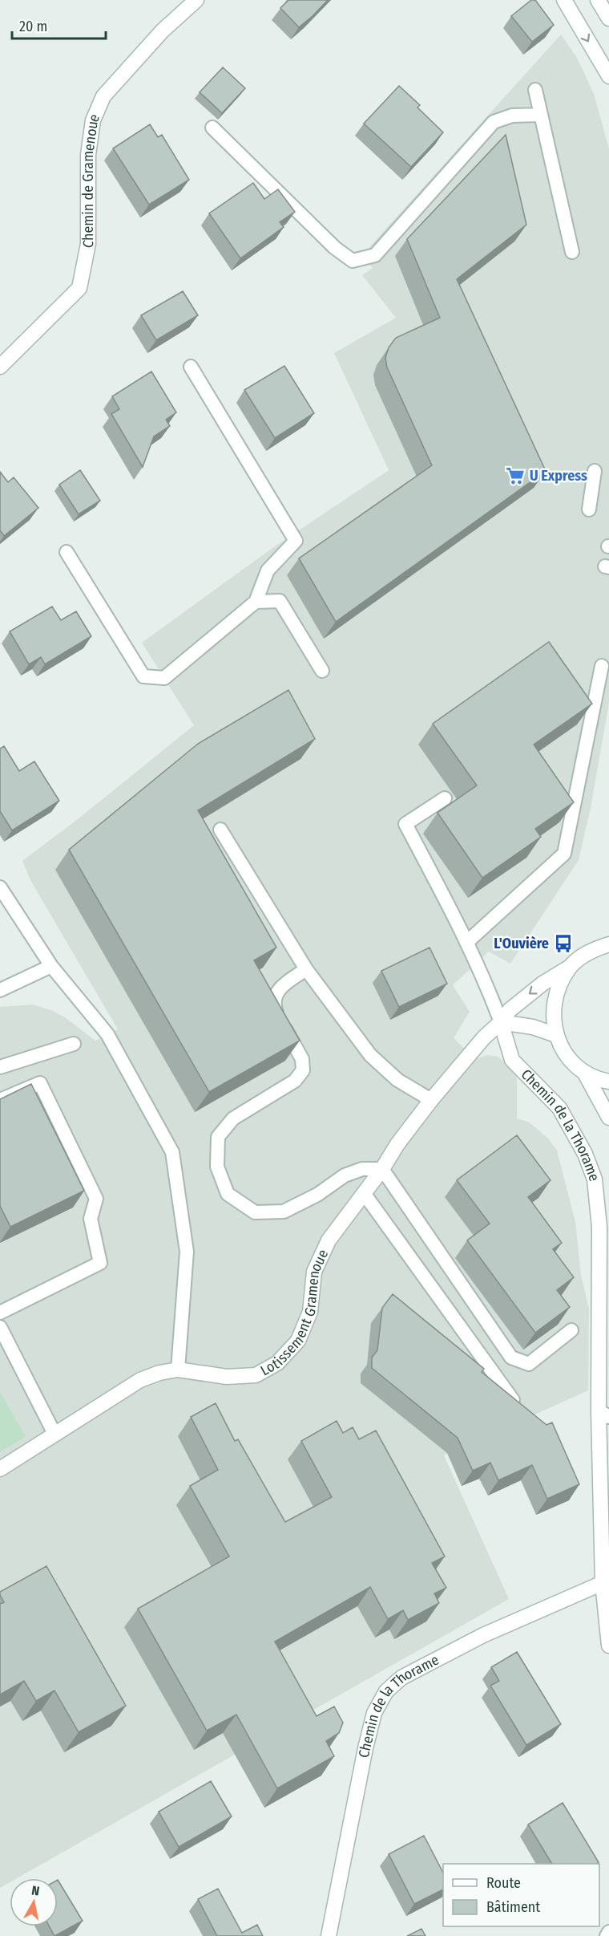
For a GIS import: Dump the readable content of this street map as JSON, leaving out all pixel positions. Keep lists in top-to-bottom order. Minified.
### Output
{"streets":{"street":["Chemin de Gramenoue","Chemin de la Thorame","Lotissement Gramenoue"]},"crossings":[["Chemin de la Thorame","Lotissement Gramenoue"]],"places":{"supermarket":["U Express"],"bus stop":["L'Ouvière"]},"legend":["Route","Bâtiment"],"scale_bar":"20 m","north":"top"}
